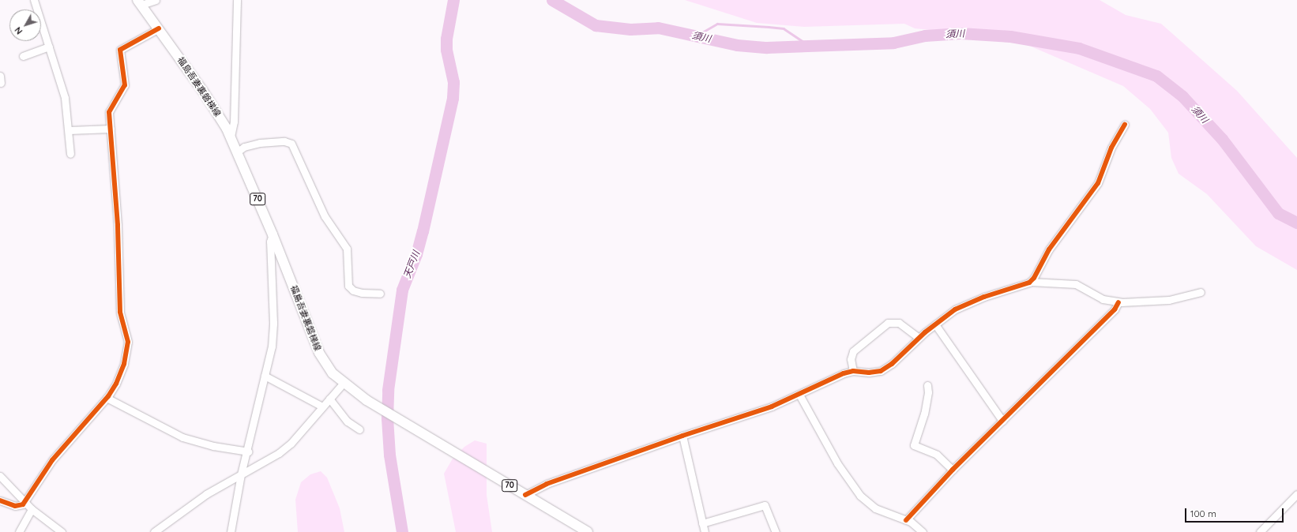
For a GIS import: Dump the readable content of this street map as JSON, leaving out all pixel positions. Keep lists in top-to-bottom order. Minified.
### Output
{"streets":{"main road":["福島吾妻裏磐梯線","70"]},"water":["須川","天戸川"],"scale_bar":"100 m","north":"bottom left"}
